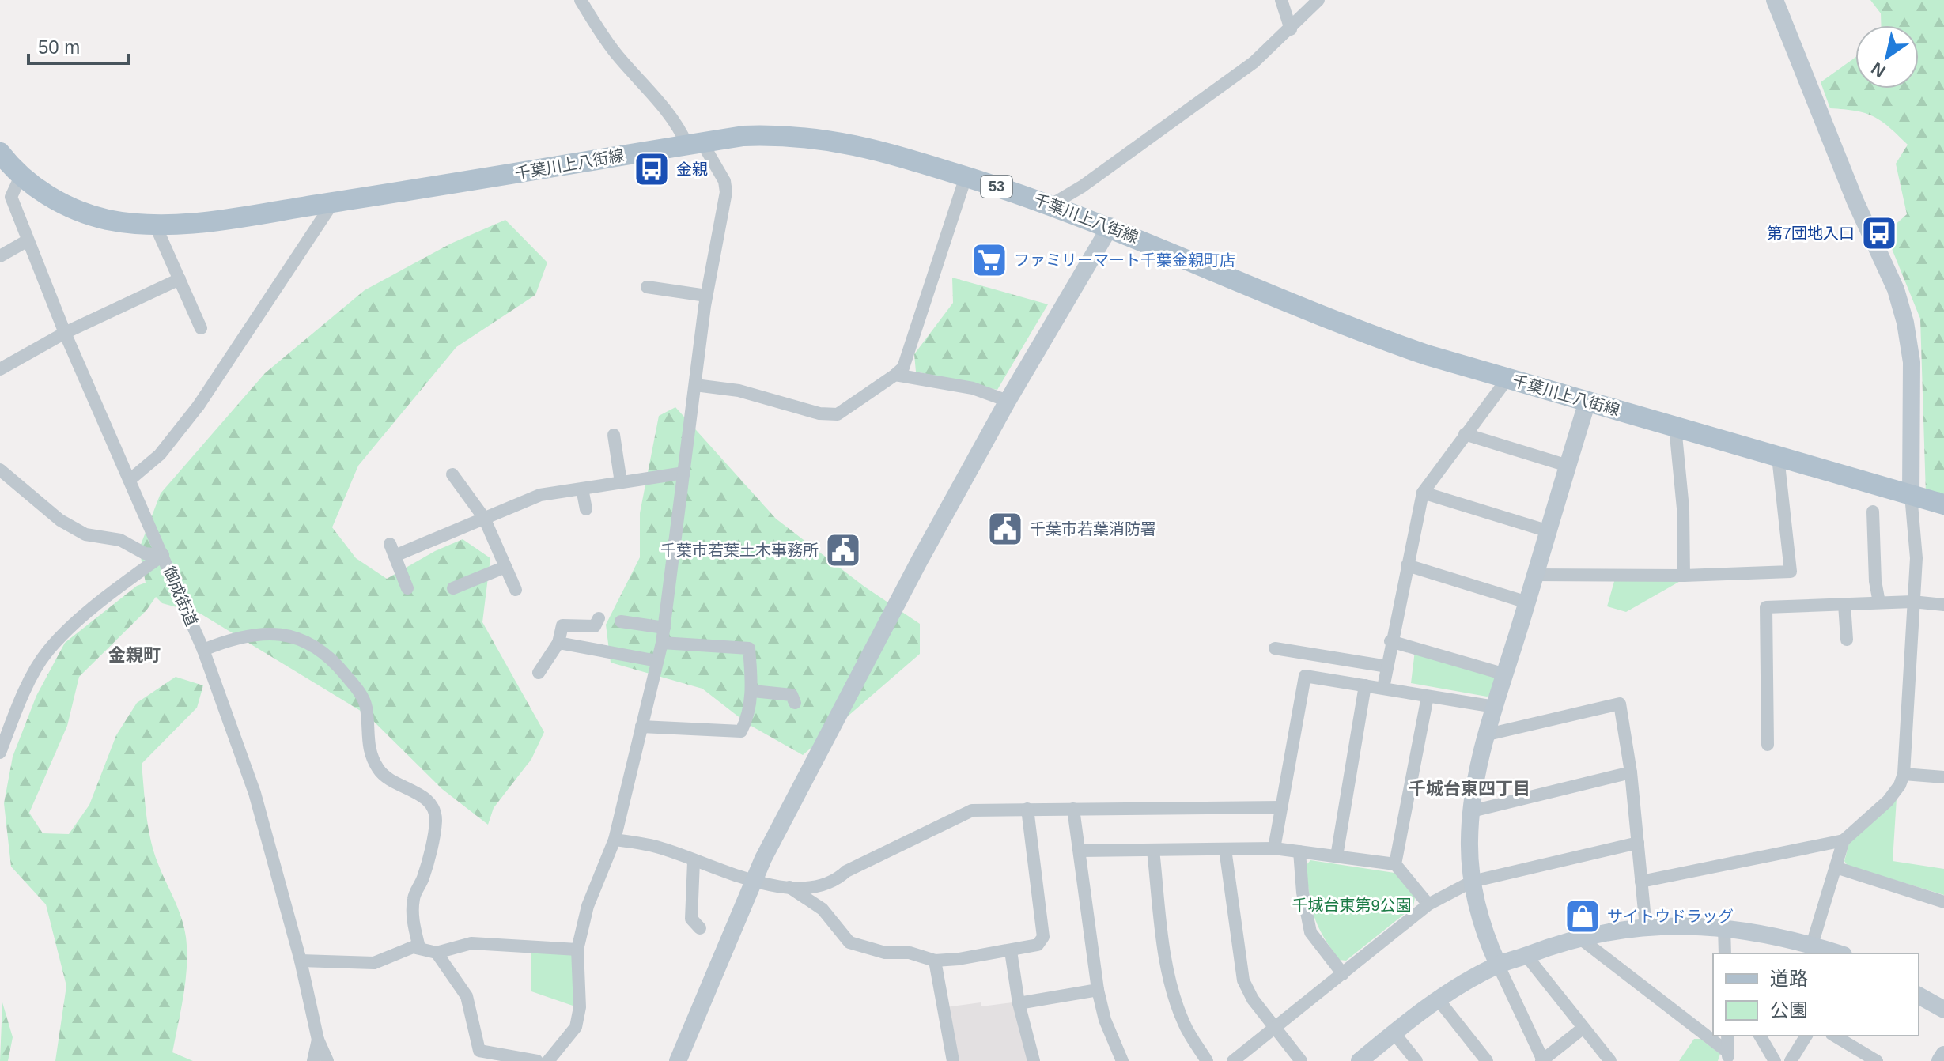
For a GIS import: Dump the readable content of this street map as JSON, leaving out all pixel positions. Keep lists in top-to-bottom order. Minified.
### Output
{"streets":{"main road":["千葉川上八街線","53"],"street":["御成街道"]},"crossings":[["千葉川上八街線","53"],["千葉川上八街線","御成街道"],["53","御成街道"]],"districts":["金親町","千城台東四丁目"],"parks":["千城台東第9公園"],"places":{"bus stop":["金親","第7団地入口"],"supermarket":["ファミリーマート千葉金親町店"],"public building":["千葉市若葉消防署","千葉市若葉土木事務所"],"shop":["サイトウドラッグ"]},"legend":["道路","公園"],"scale_bar":"50 m","north":"bottom left"}
